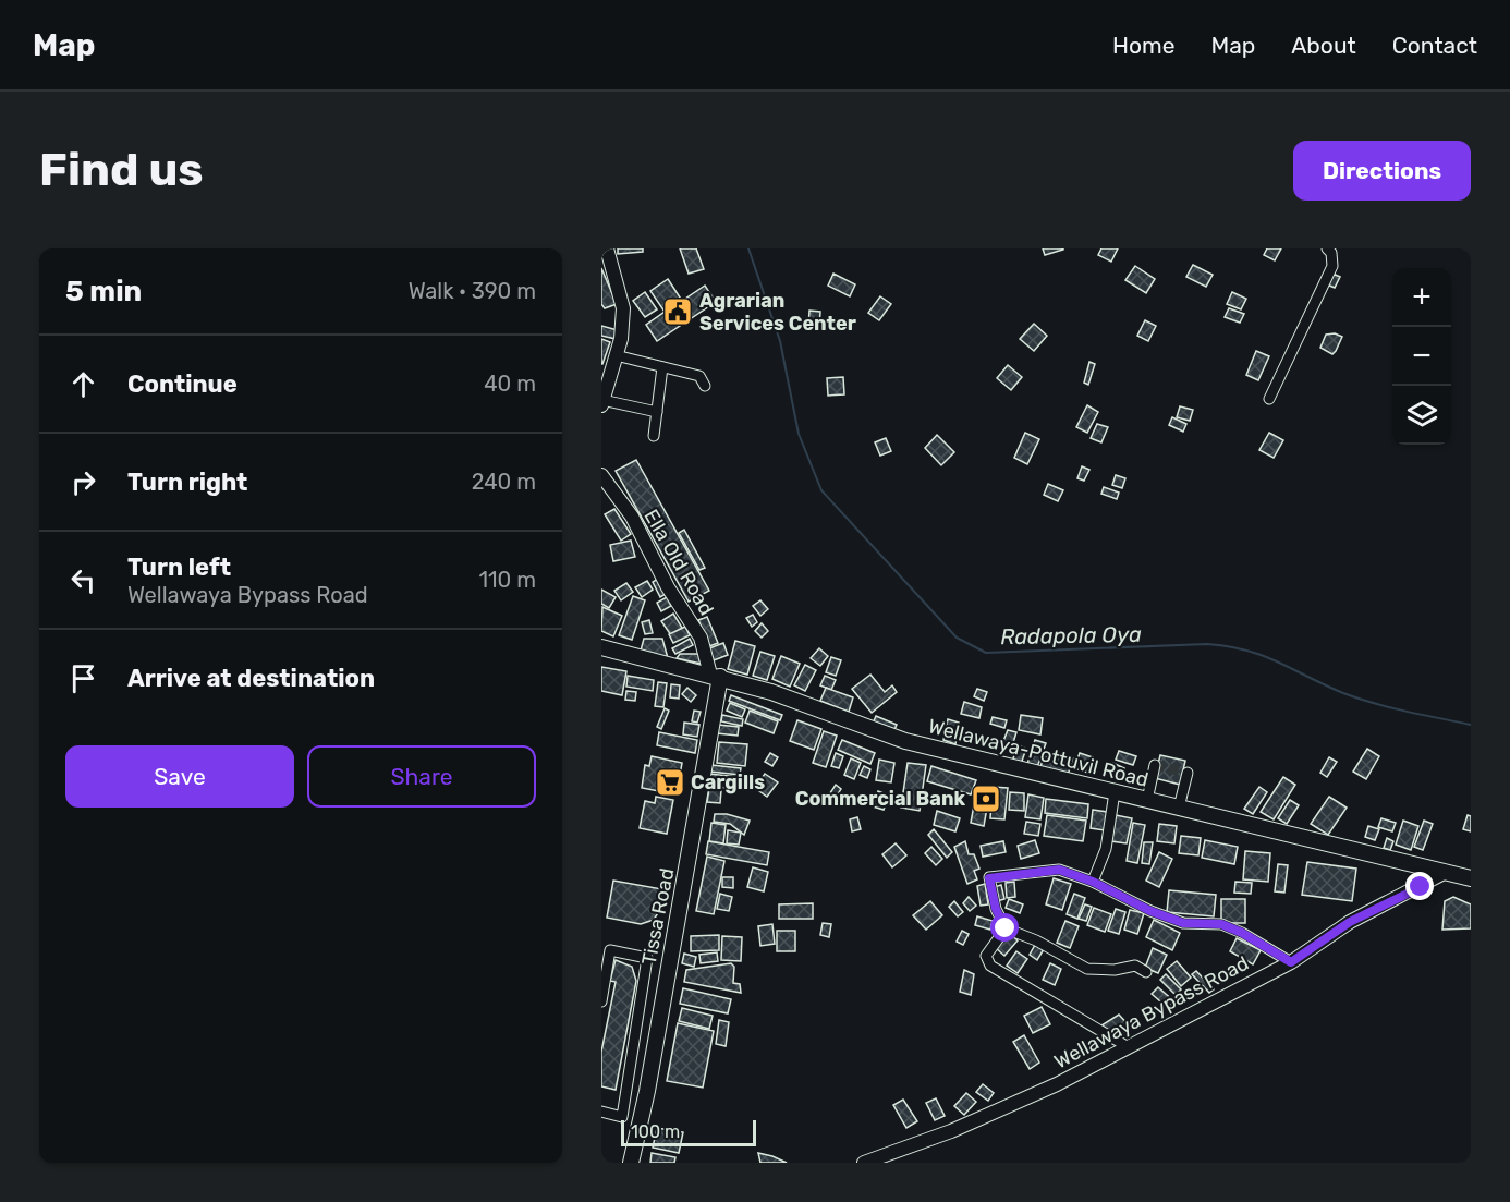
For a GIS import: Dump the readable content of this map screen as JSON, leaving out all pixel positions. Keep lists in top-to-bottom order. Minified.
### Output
{"streets":{"highway":["Wellawaya-Pottuvil Road","Tissa Road"],"main road":["Ella Old Road","Wellawaya Bypass Road"]},"crossings":[["Ella Old Road","Wellawaya-Pottuvil Road"],["Ella Old Road","Tissa Road"],["Wellawaya-Pottuvil Road","Tissa Road"],["Wellawaya-Pottuvil Road","Wellawaya Bypass Road"]],"water":["Radapola Oya"],"places":{"public building":["Agrarian Services Center"],"supermarket":["Cargills"],"bank":["Commercial Bank"]},"scale_bar":"100 m","page":{"header":"Map","nav":["Home","Map","About","Contact"],"buttons":["Directions",["Save","Share"]],"title":"Find us","heading":["5 min","Walk · 390 m"],"map_buttons":["+","−"],"list":[["Continue","40 m"],["Turn right","240 m"],["Turn left","Wellawaya Bypass Road","110 m"],"Arrive at destination"],"scale":"100 m"}}
